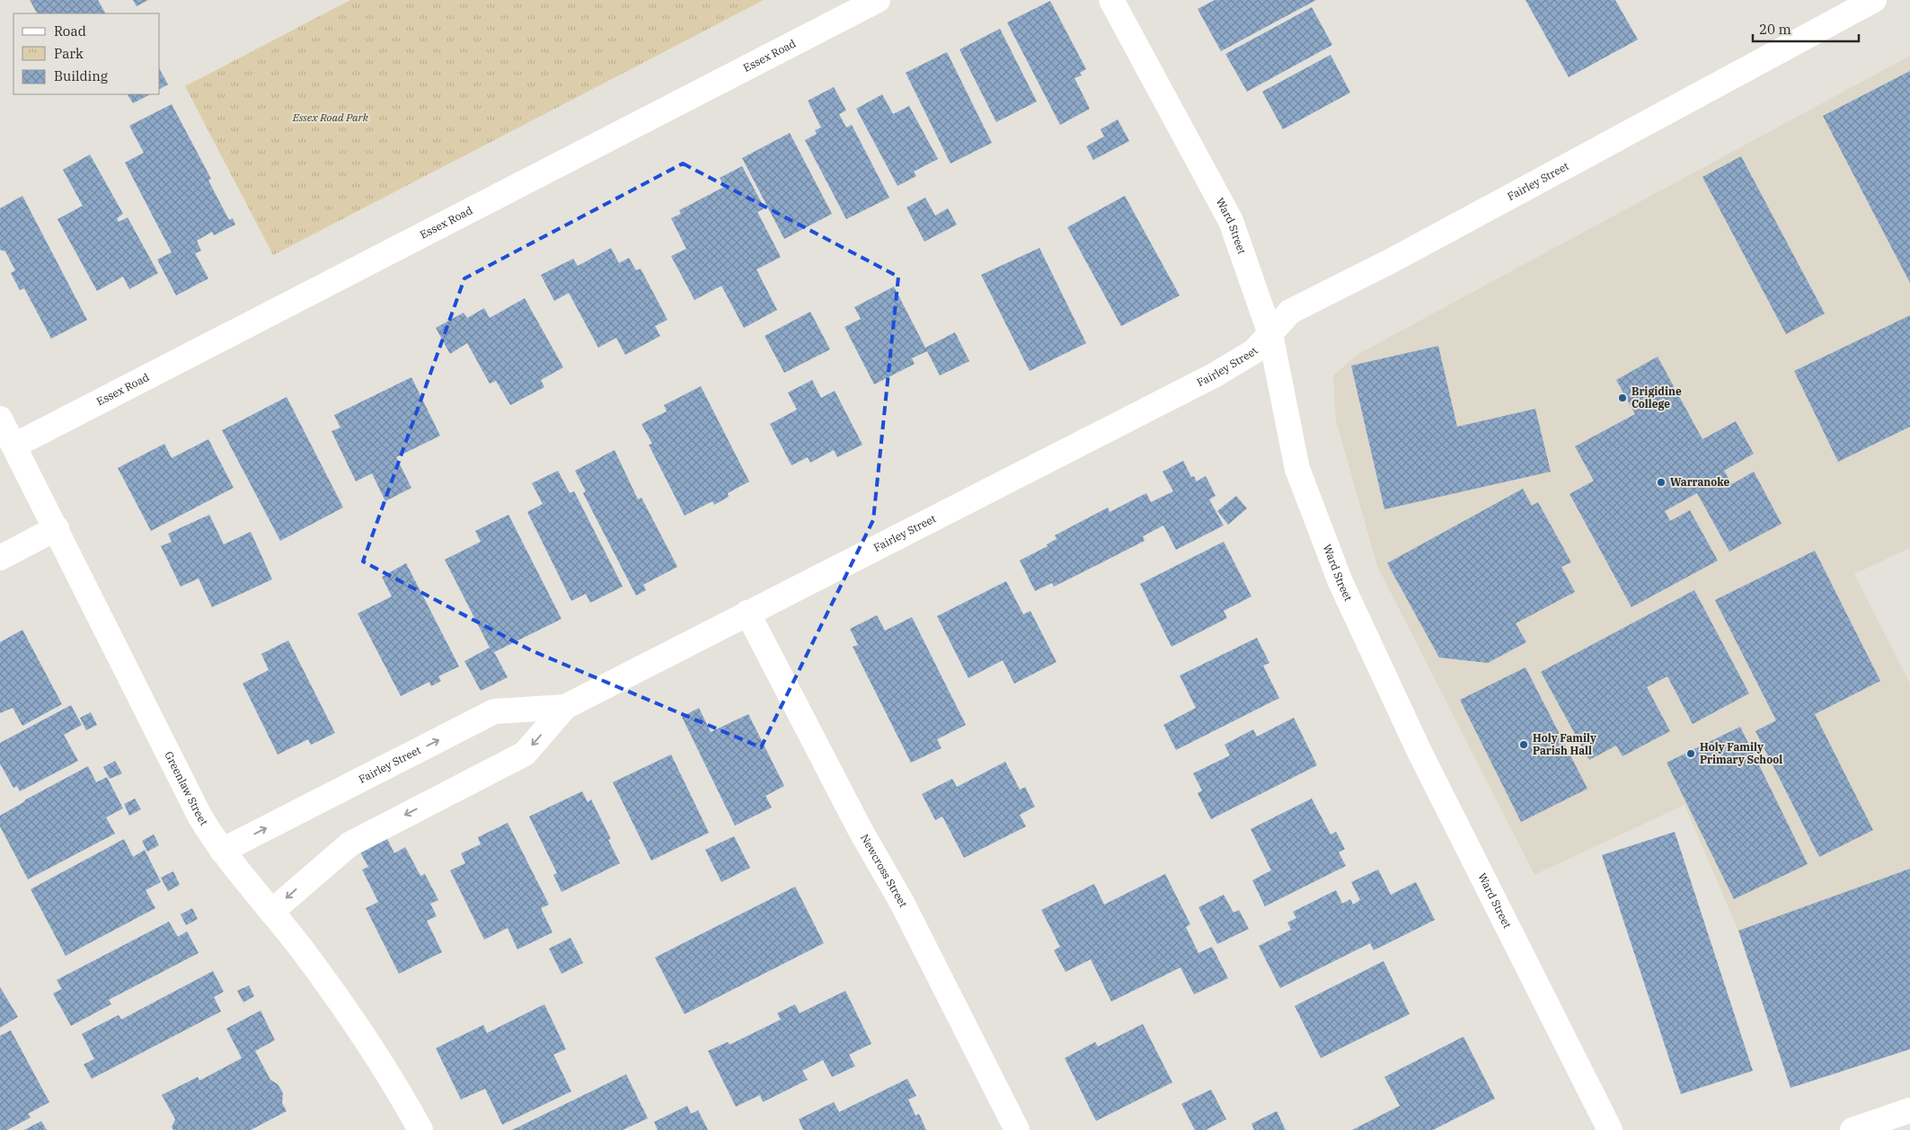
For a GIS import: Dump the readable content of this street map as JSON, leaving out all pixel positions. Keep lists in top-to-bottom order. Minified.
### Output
{"streets":{"street":["Essex Road","Fairley Street","Ward Street","Greenlaw Street","Newcross Street"]},"crossings":[["Essex Road","Greenlaw Street"],["Fairley Street","Ward Street"],["Fairley Street","Greenlaw Street"],["Fairley Street","Newcross Street"]],"parks":["Essex Road Park"],"places":["Brigidine College","Warranoke","Holy Family Parish Hall","Holy Family Primary School"],"legend":["Road","Park","Building"],"scale_bar":"20 m"}
